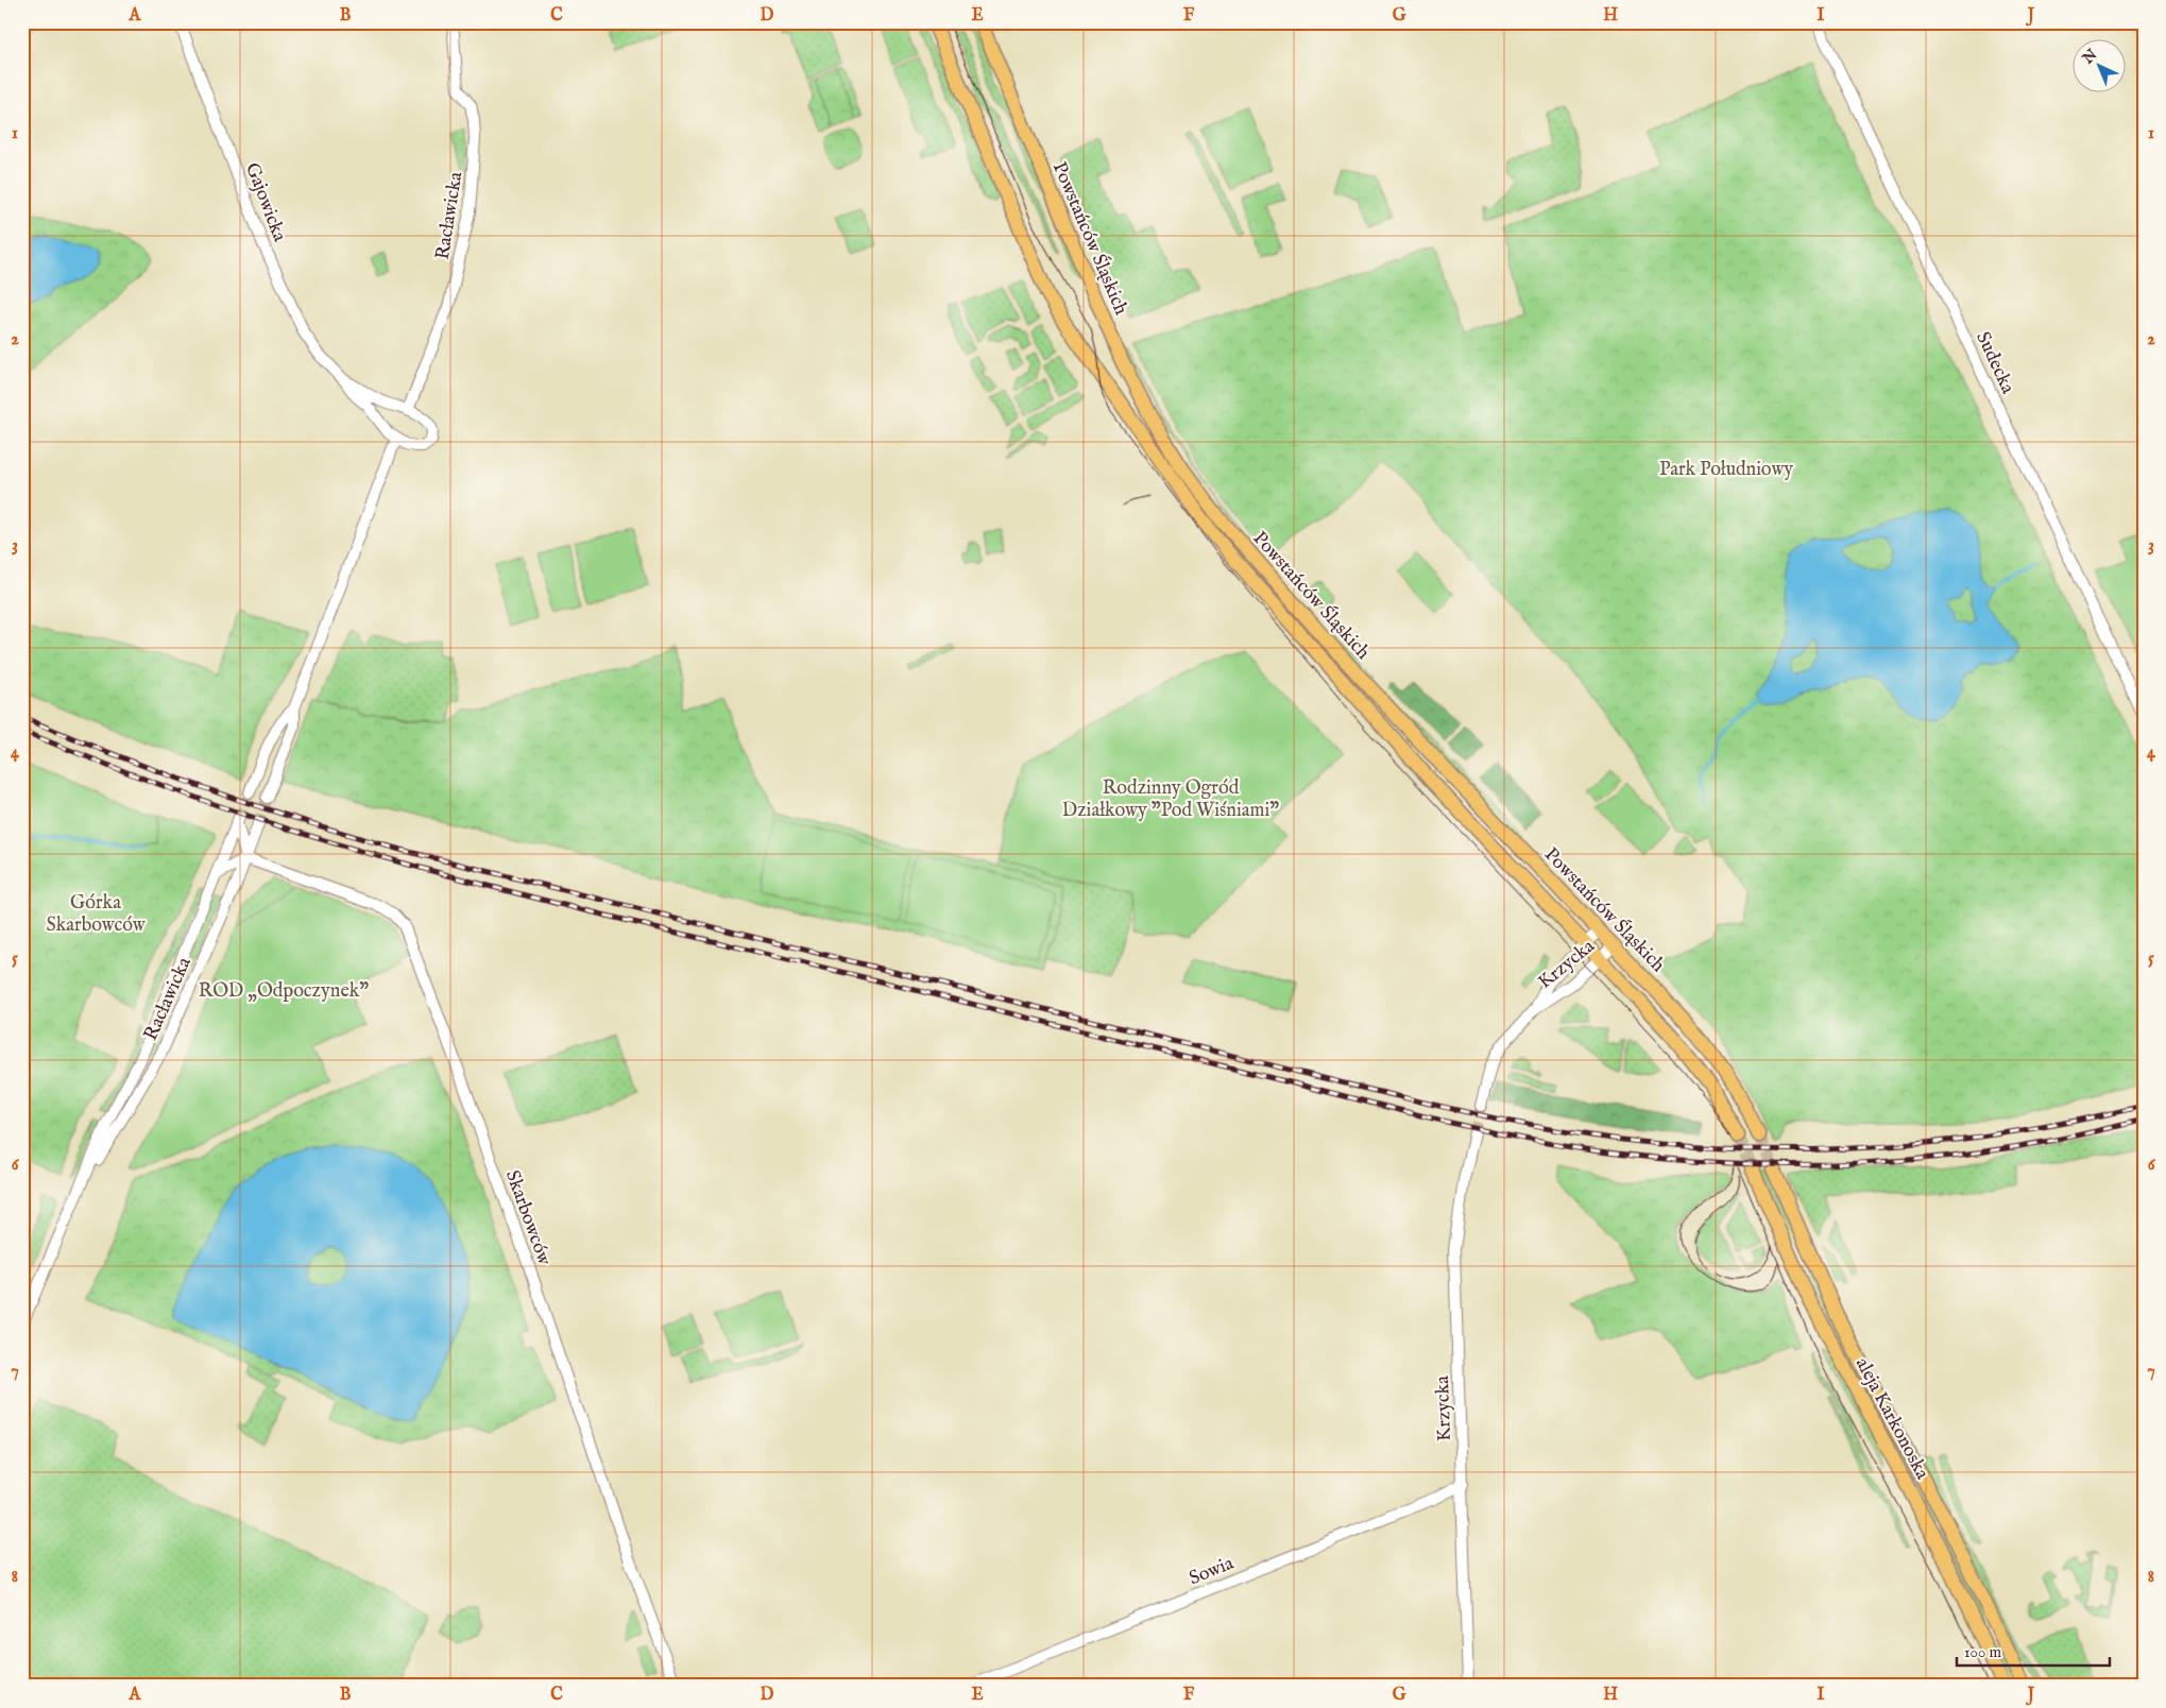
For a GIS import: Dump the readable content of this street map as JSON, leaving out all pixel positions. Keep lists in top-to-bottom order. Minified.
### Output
{"streets":{"main road":["Powstańców Śląskich","aleja Karkonoska"],"street":["Gajowicka","Racławicka","Sudecka","Krzycka","Skarbowców","Sowia"]},"crossings":[["Gajowicka","Racławicka"],["Racławicka","Skarbowców"],["Powstańców Śląskich","Krzycka"],["Krzycka","Sowia"]],"parks":["Park Południowy","Rodzinny Ogród Działkowy \"Pod Wiśniami\"","Górka Skarbowców","ROD „Odpoczynek”"],"scale_bar":"100 m","north":"top left","grid":{"columns":["A","B","C","D","E","F","G","H","I","J"],"rows":["1","2","3","4","5","6","7","8"]}}
